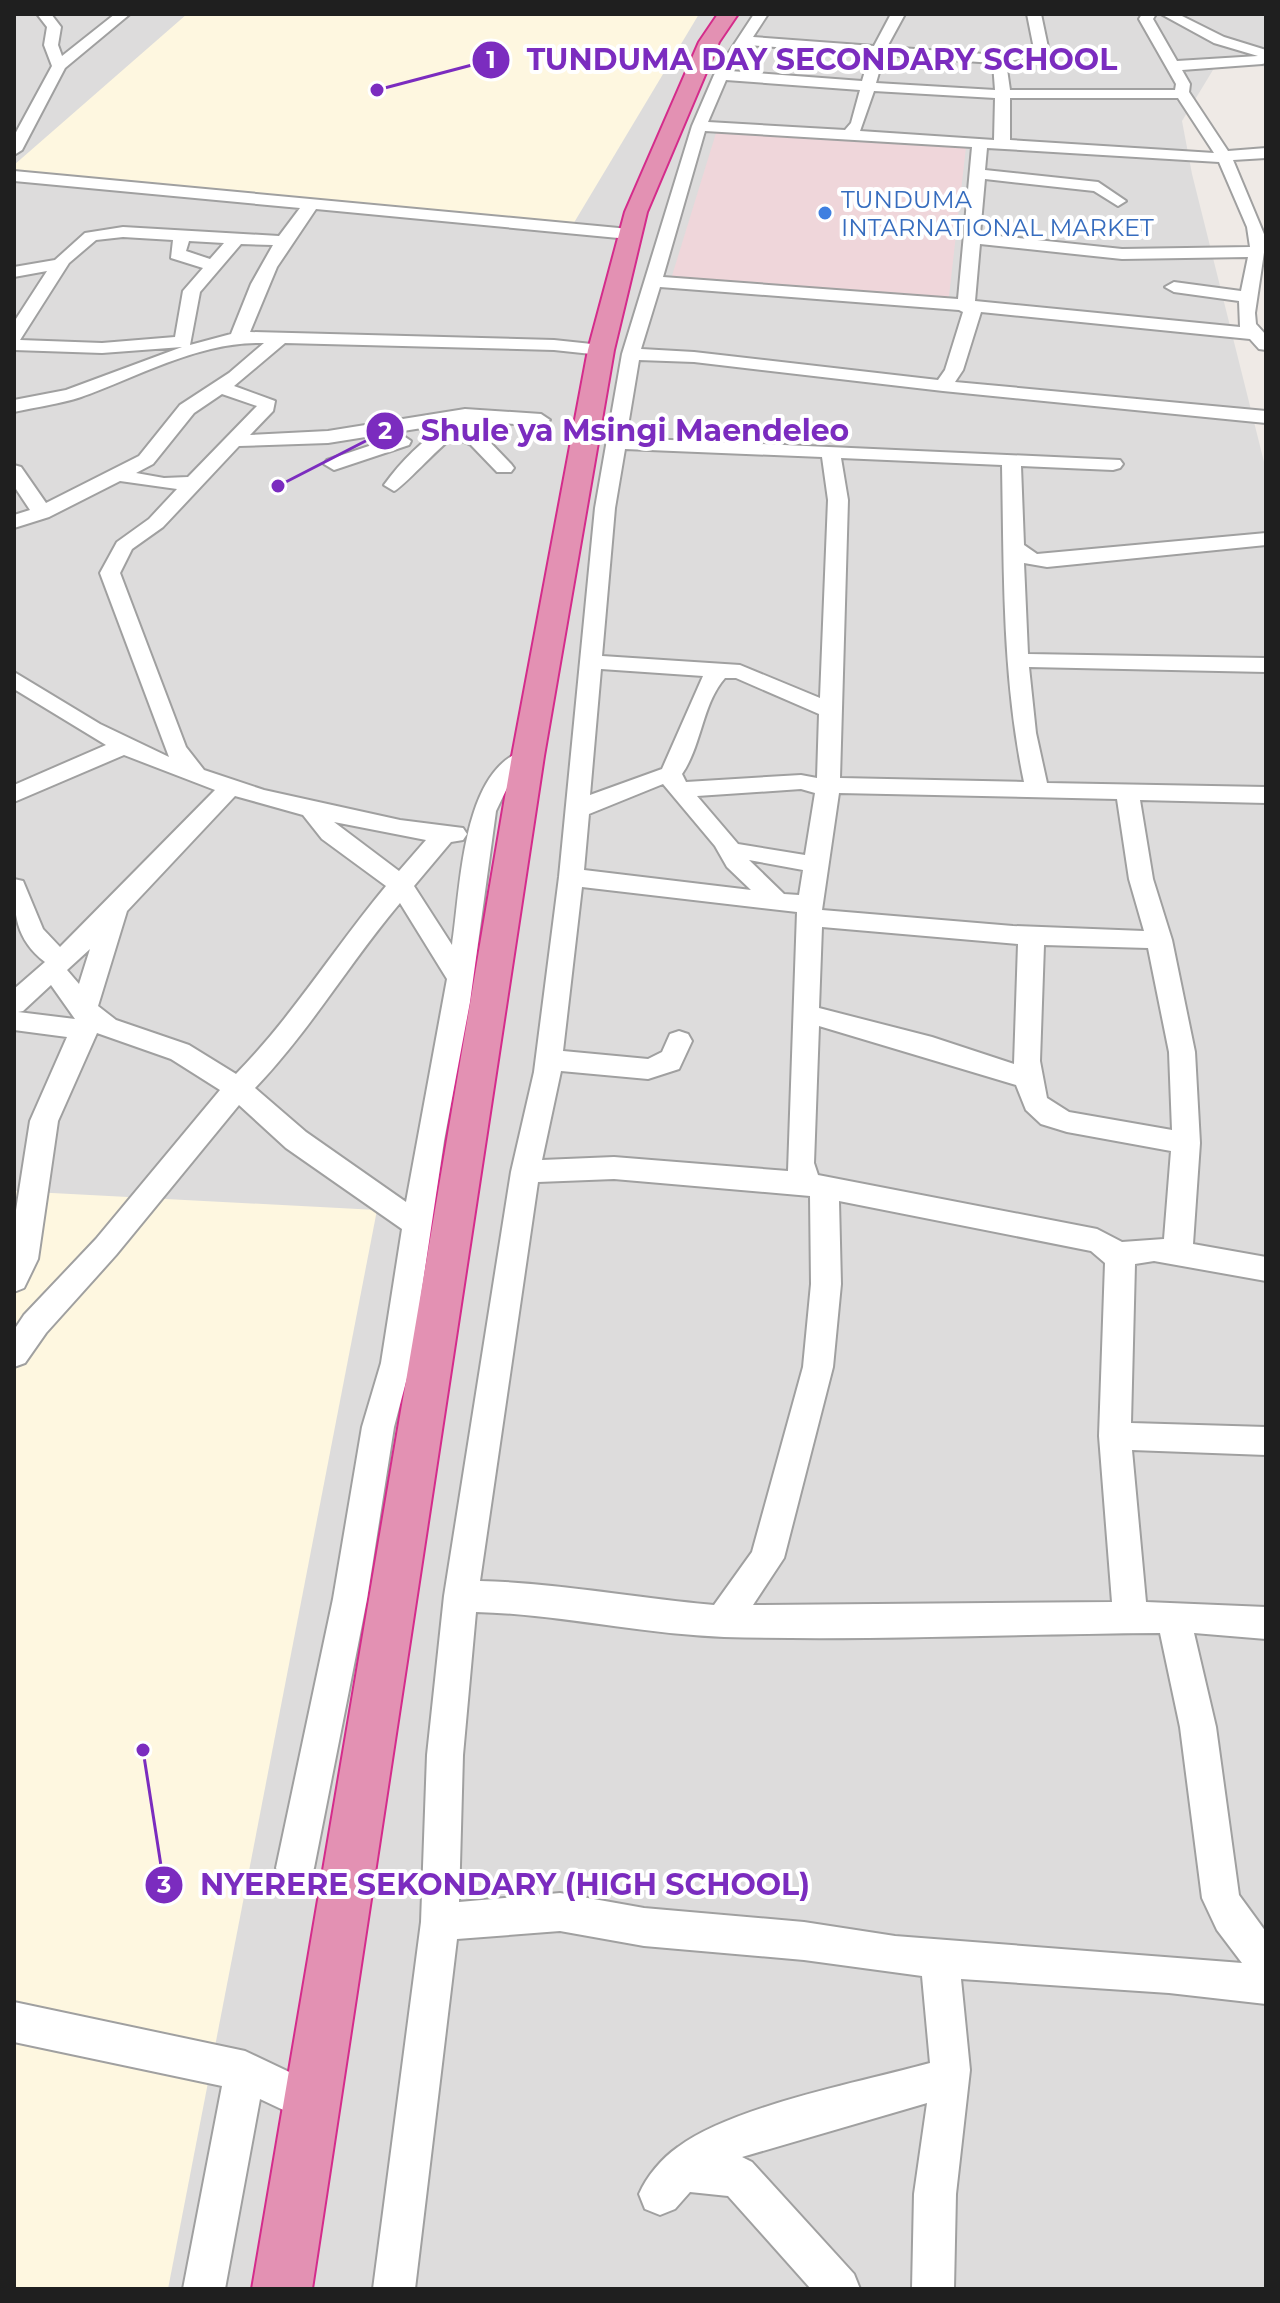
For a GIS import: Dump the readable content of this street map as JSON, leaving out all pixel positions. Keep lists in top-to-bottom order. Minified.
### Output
{"places":["TUNDUMA DAY SECONDARY SCHOOL","TUNDUMA INTARNATIONAL MARKET","Shule ya Msingi Maendeleo","NYERERE SEKONDARY (HIGH SCHOOL)"]}
